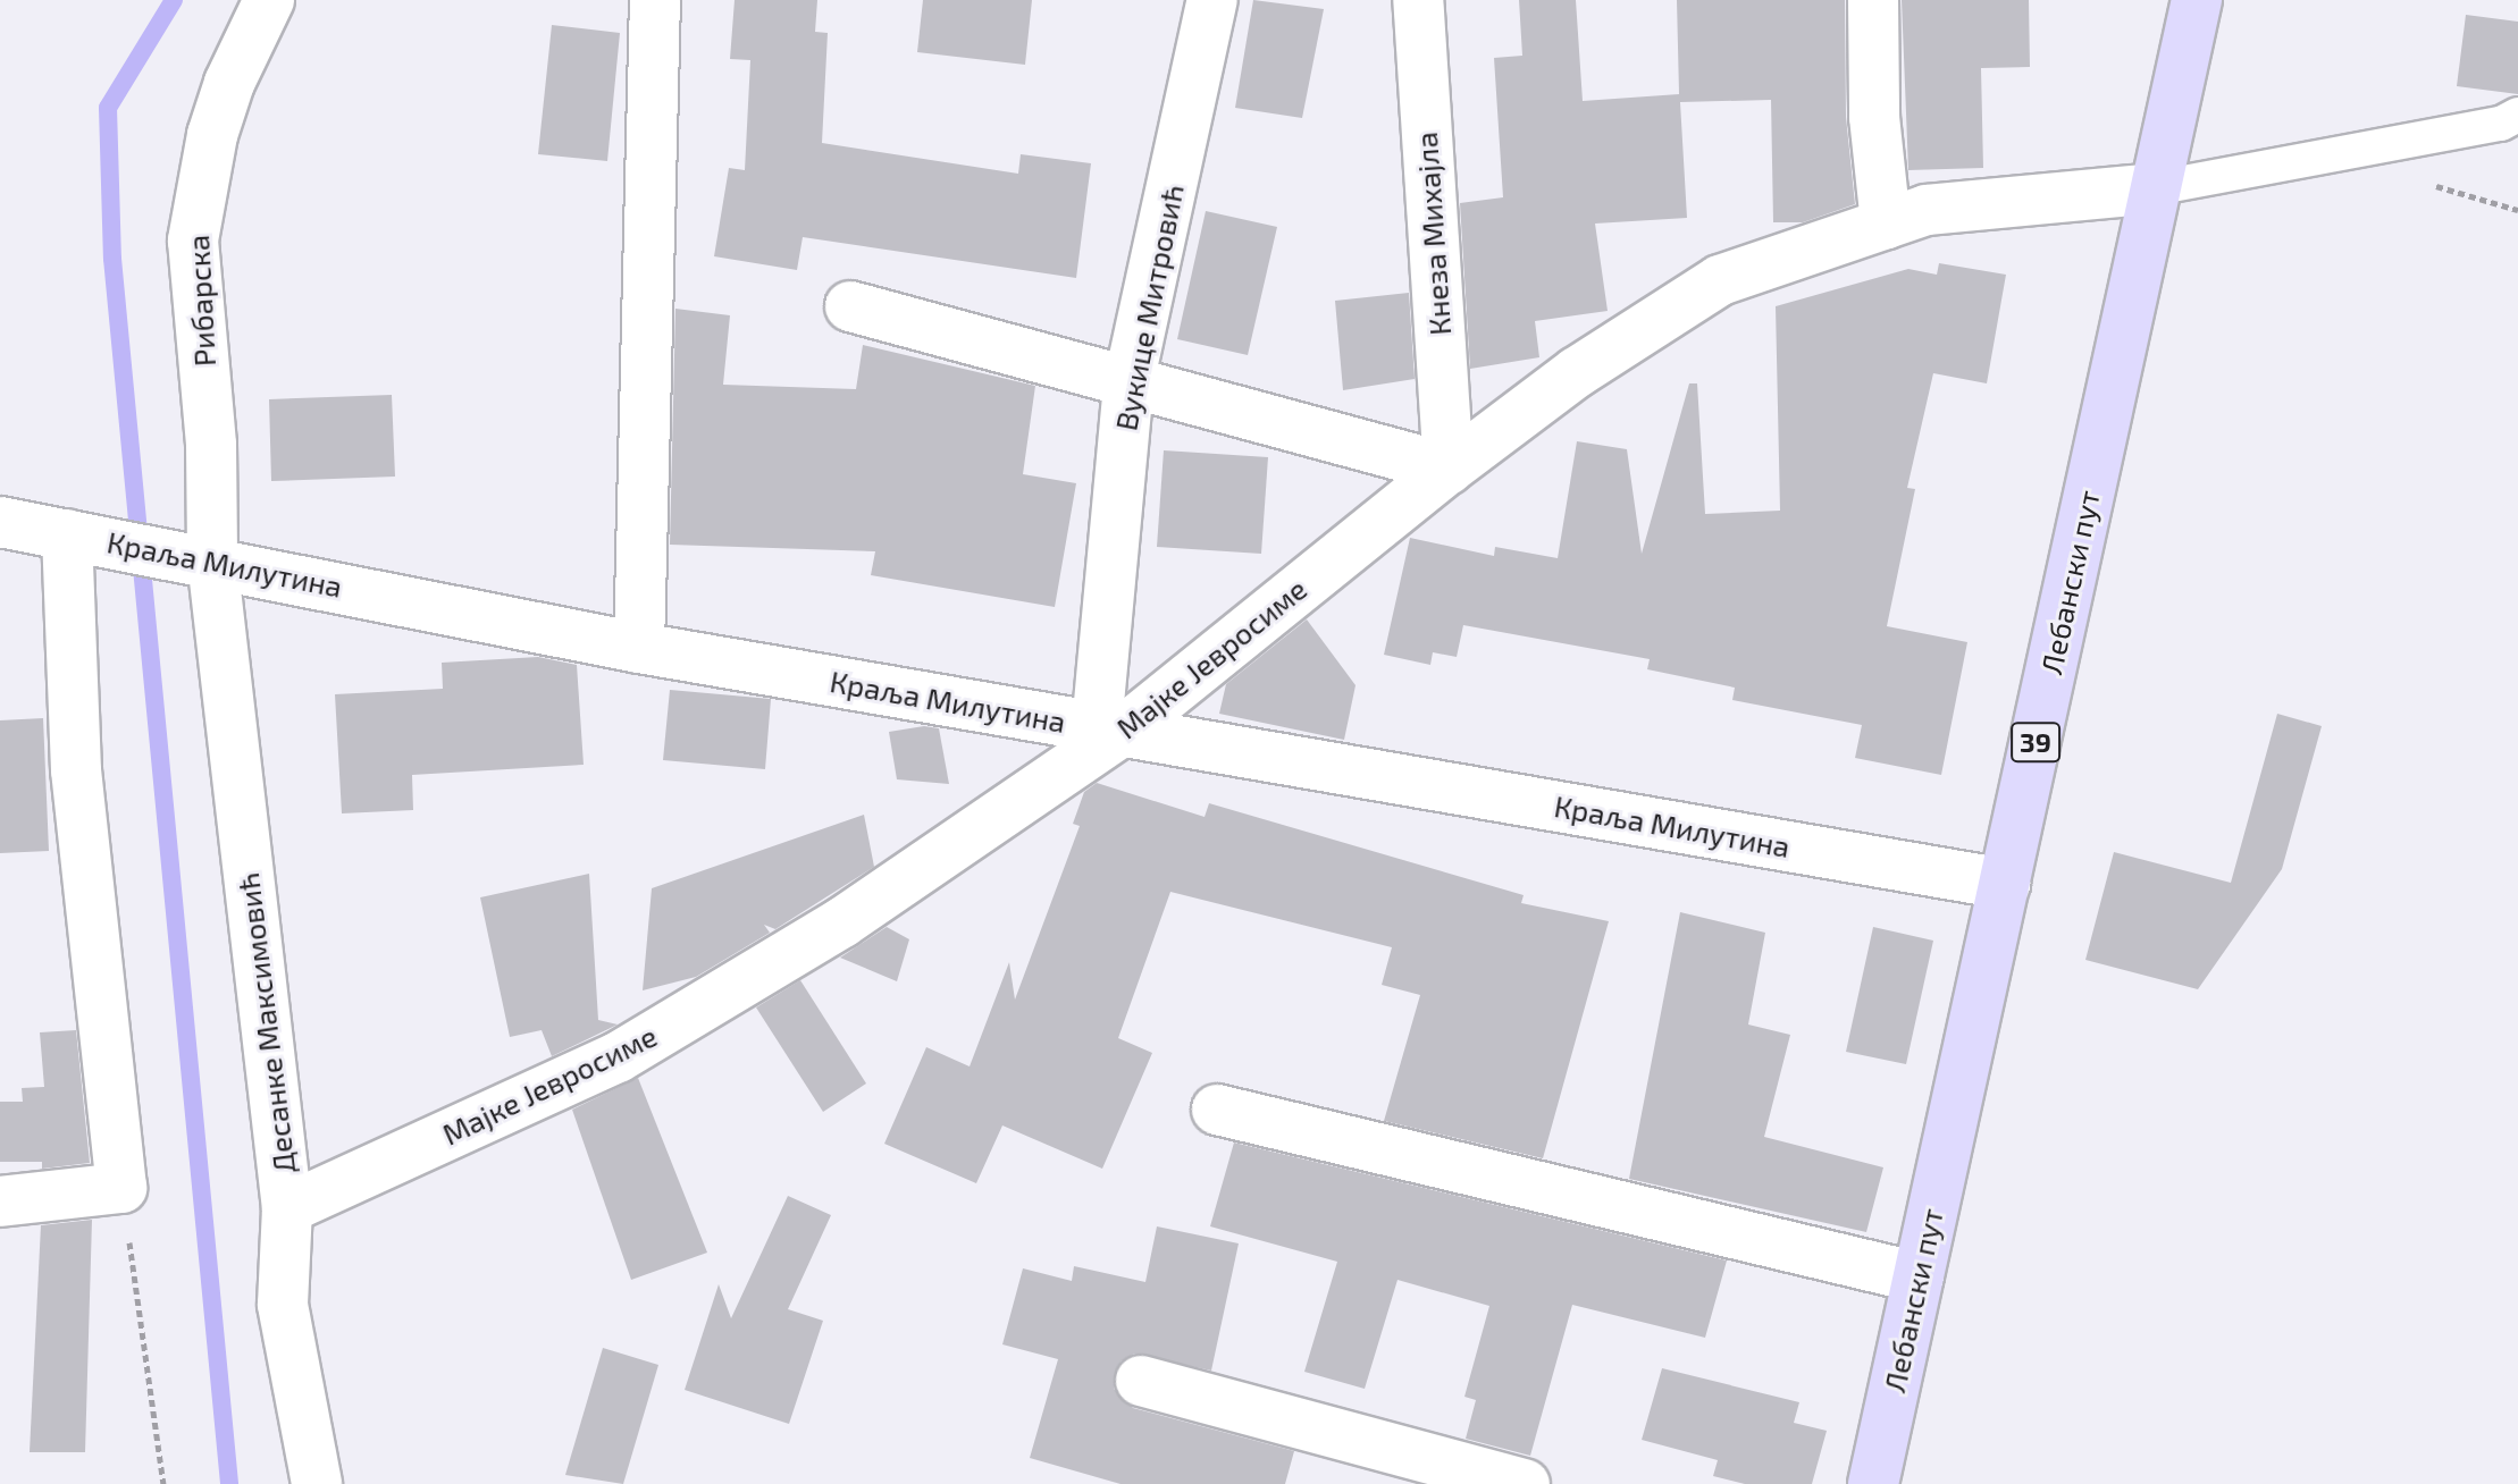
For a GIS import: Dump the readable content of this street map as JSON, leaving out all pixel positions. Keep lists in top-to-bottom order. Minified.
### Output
{"streets":{"main road":["Лебански пут","39"],"street":["Кнеза Михајла","Рибарска","Вукице Митровић","Краља Милутина","Мајке Јевросиме","Десанке Максимовић"]},"crossings":[["Кнеза Михајла","Мајке Јевросиме"],["Рибарска","Краља Милутина"],["Рибарска","Десанке Максимовић"],["Вукице Митровић","Краља Милутина"],["Вукице Митровић","Мајке Јевросиме"],["Краља Милутина","Лебански пут"],["Краља Милутина","Мајке Јевросиме"],["Краља Милутина","Десанке Максимовић"],["Лебански пут","Мајке Јевросиме"],["Мајке Јевросиме","Десанке Максимовић"]]}
